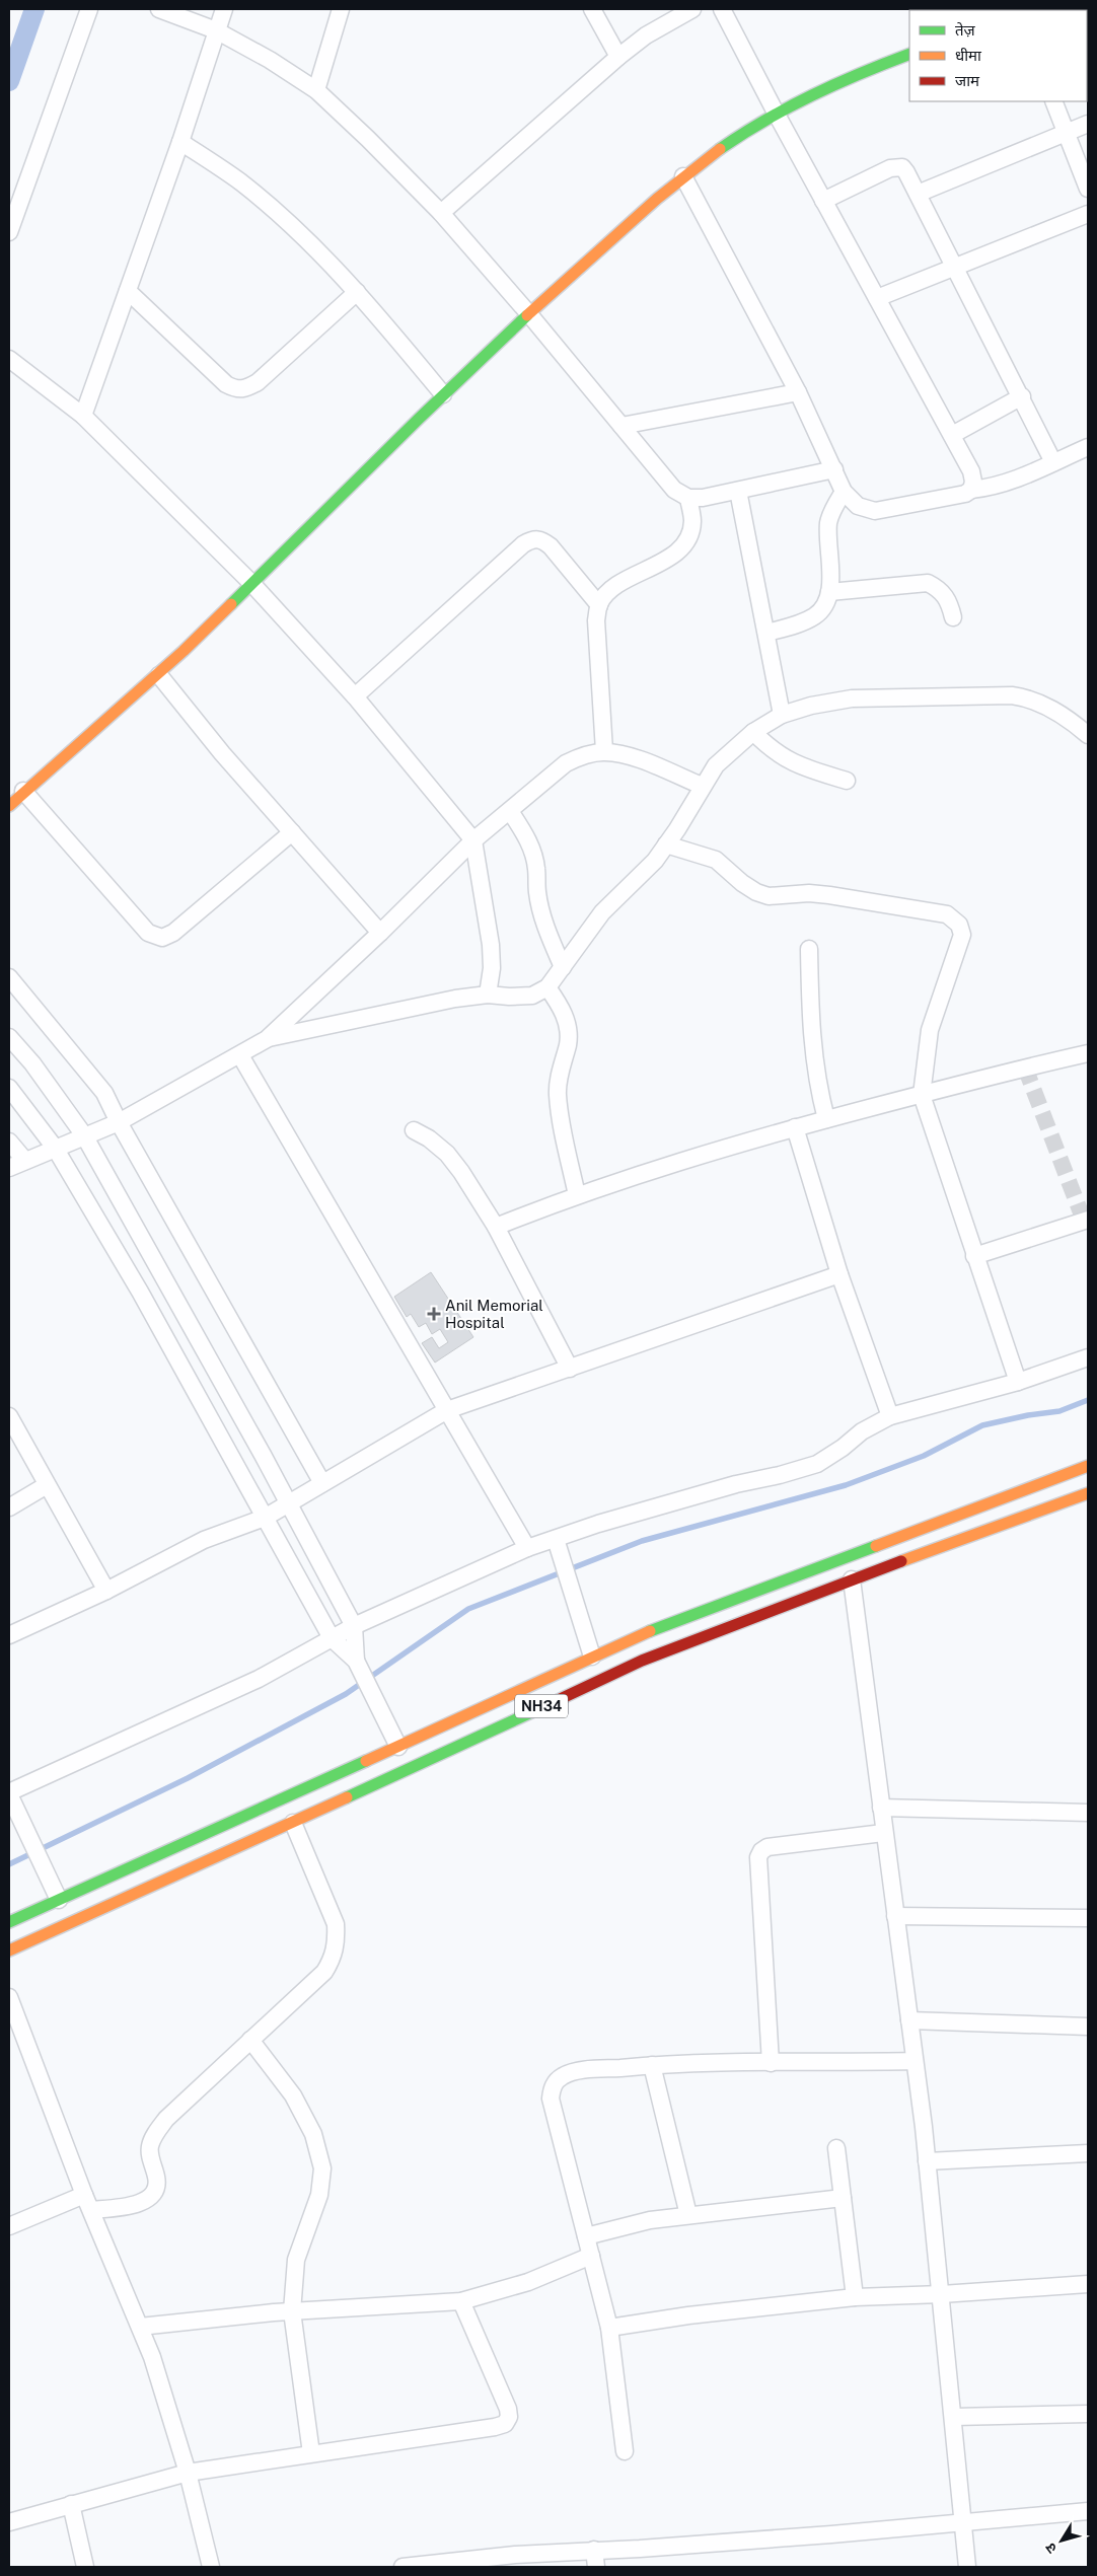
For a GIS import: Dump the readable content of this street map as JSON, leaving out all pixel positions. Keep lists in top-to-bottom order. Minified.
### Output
{"streets":{"main road":["NH34"]},"places":{"health":["Anil Memorial Hospital"]},"legend":["तेज़","धीमा","जाम"],"north":"bottom left"}
